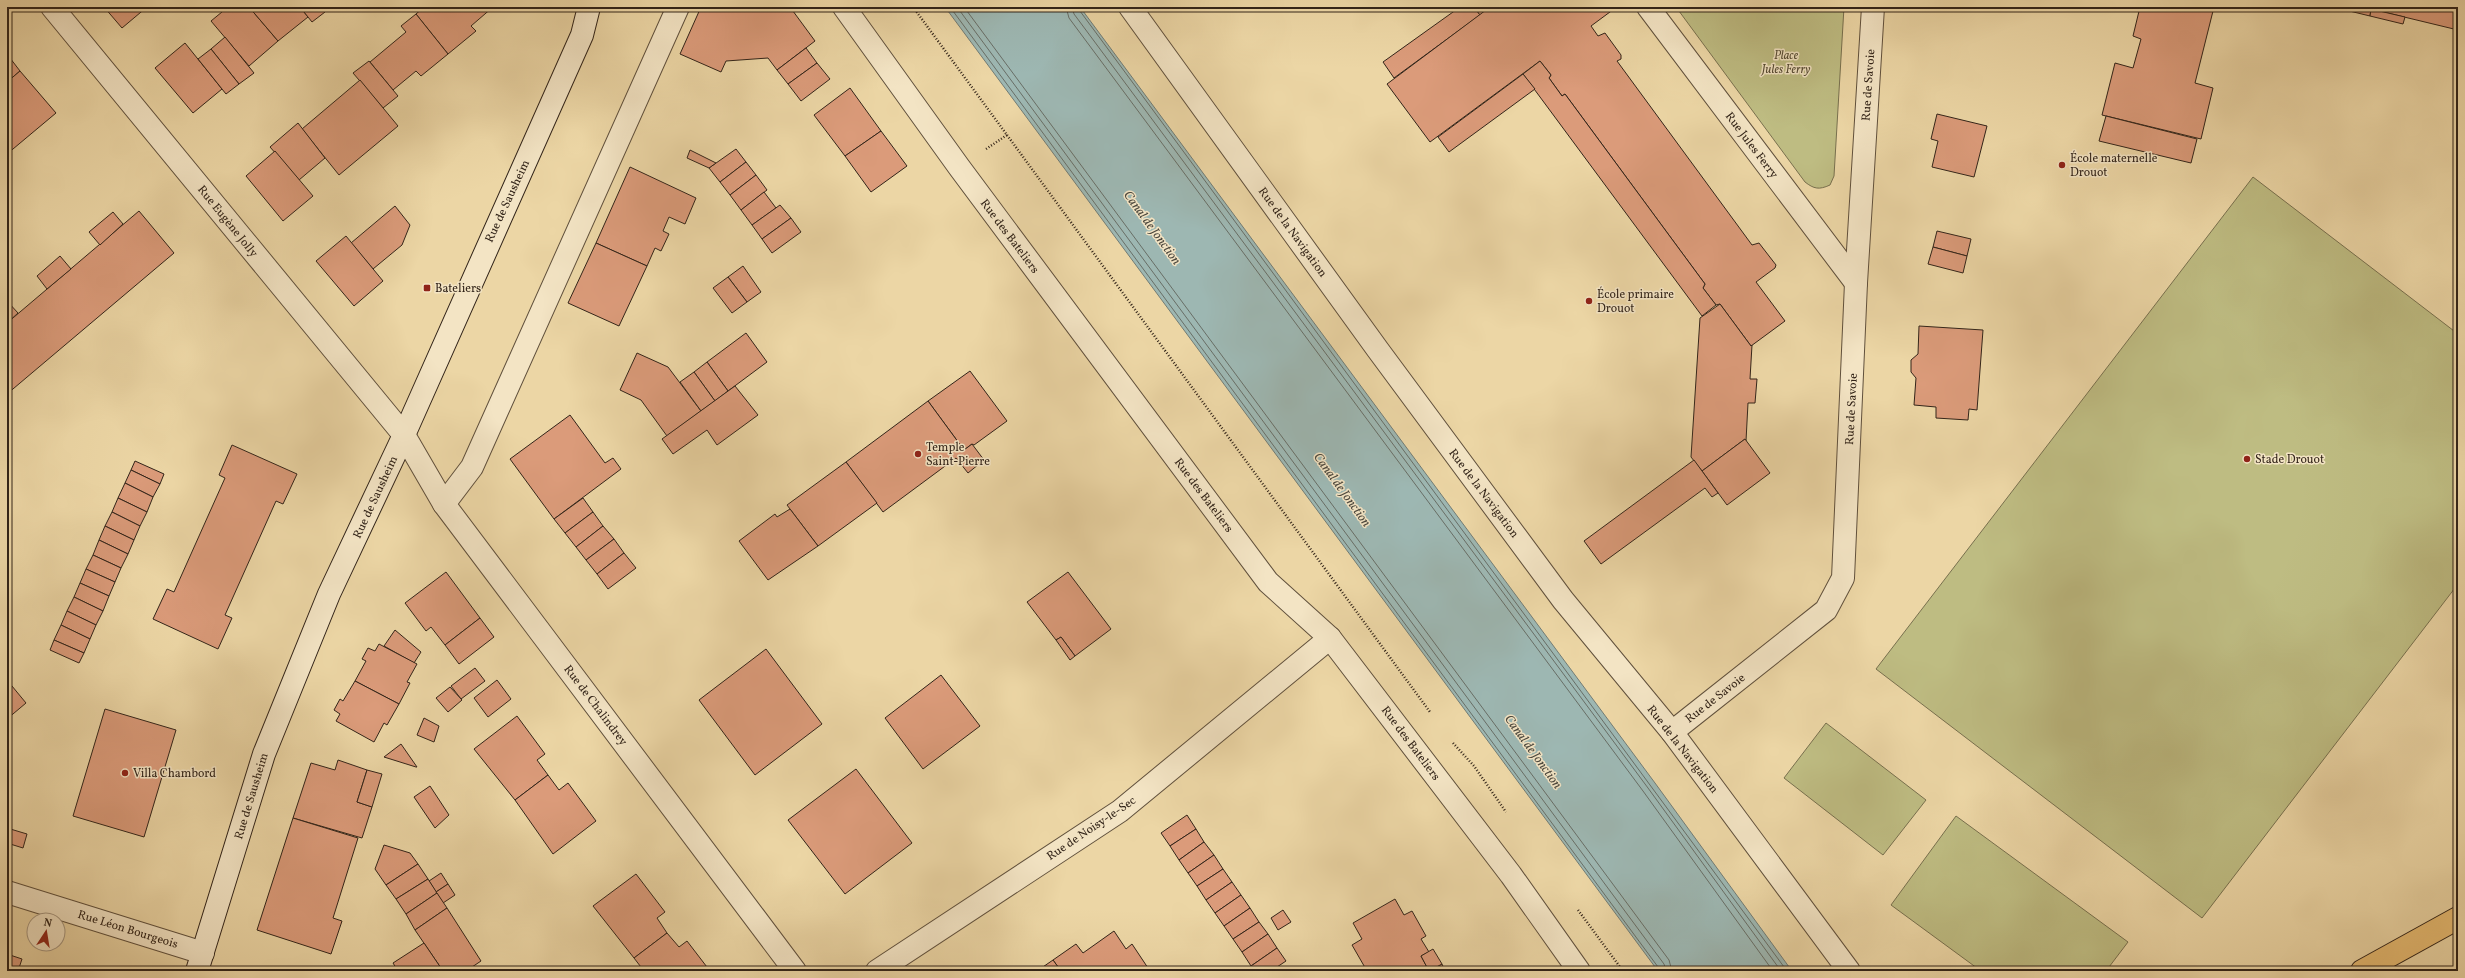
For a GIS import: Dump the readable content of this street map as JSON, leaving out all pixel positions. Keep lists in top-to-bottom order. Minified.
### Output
{"streets":{"street":["Rue de Savoie","Rue Jules Ferry","Rue de Sausheim","Rue Eugène Jolly","Rue de la Navigation","Rue des Bateliers","Rue de Chalindrey","Rue de Noisy-le-Sec","Rue Léon Bourgeois"]},"crossings":[["Rue de Savoie","Rue Jules Ferry"],["Rue de Savoie","Rue de la Navigation"],["Rue de Sausheim","Rue Eugène Jolly"],["Rue de Sausheim","Rue de Chalindrey"],["Rue de Sausheim","Rue Léon Bourgeois"],["Rue Eugène Jolly","Rue de Chalindrey"],["Rue des Bateliers","Rue de Noisy-le-Sec"]],"water":["Canal de Jonction"],"parks":["Place Jules Ferry"],"places":{"other":["École maternelle Drouot","École primaire Drouot","Temple Saint-Pierre","Stade Drouot","Villa Chambord"],"transit":["Bateliers"]},"north":"top"}
